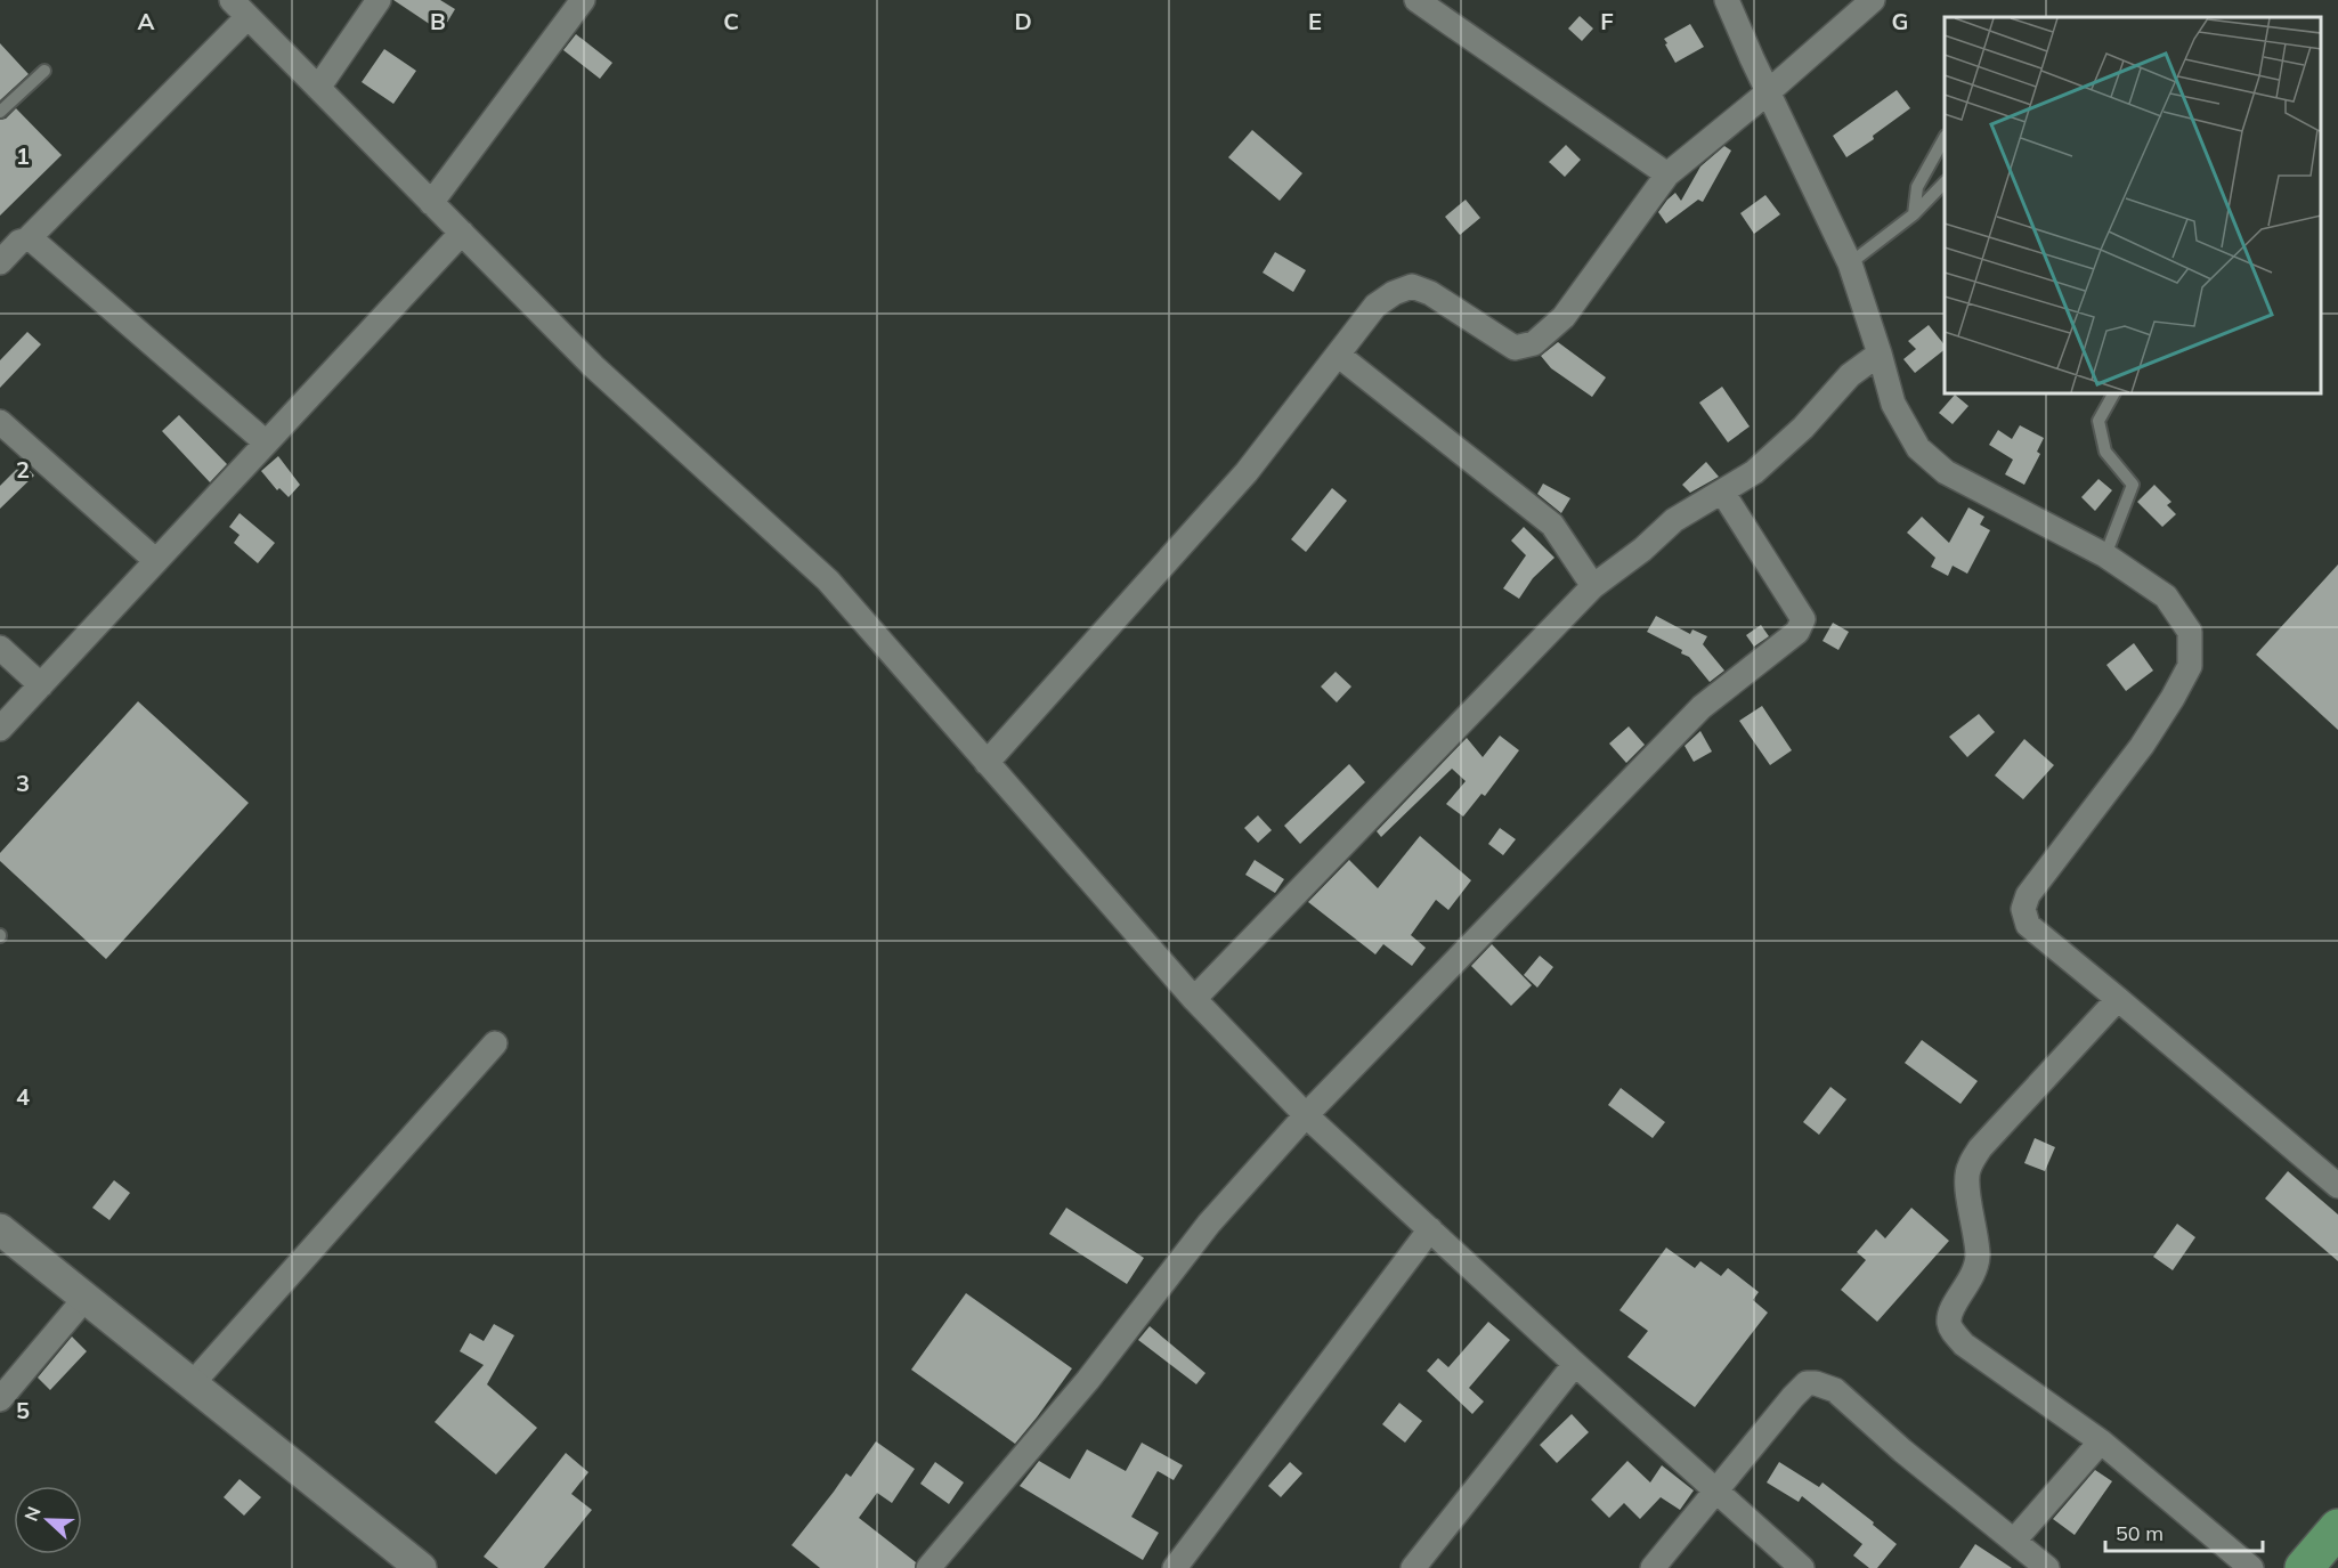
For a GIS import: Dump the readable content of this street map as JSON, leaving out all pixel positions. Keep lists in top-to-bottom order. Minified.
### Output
{"scale_bar":"50 m","north":"left","grid":{"columns":["A","B","C","D","E","F","G"],"rows":["1","2","3","4","5"]}}
